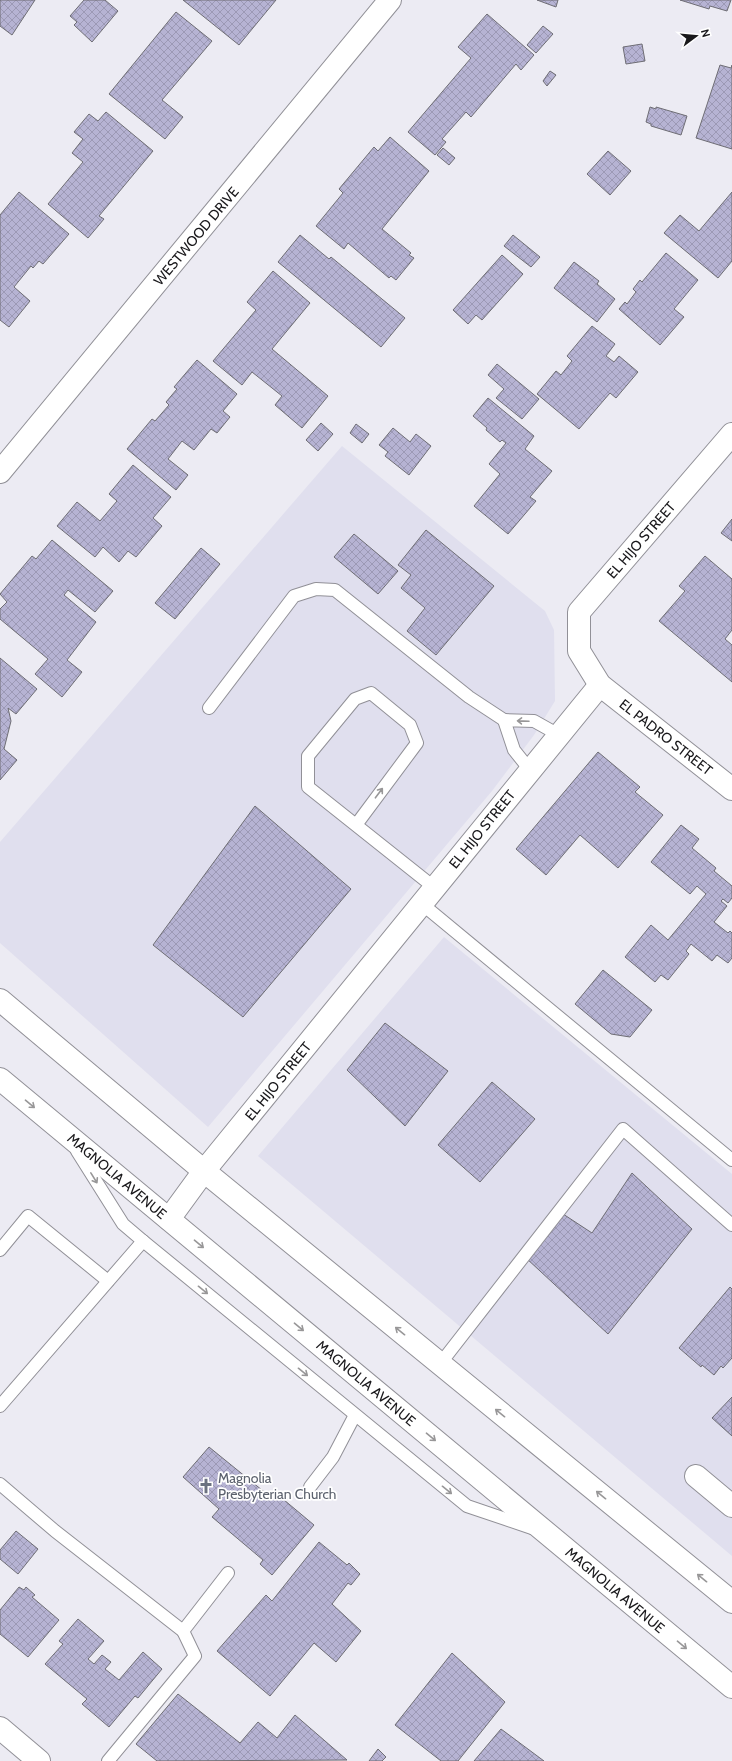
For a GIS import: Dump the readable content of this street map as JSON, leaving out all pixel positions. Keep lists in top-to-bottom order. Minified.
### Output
{"streets":{"main road":["WESTWOOD DRIVE","EL HIJO STREET","EL PADRO STREET","MAGNOLIA AVENUE"]},"crossings":[["EL HIJO STREET","EL PADRO STREET"],["EL HIJO STREET","MAGNOLIA AVENUE"]],"places":{"church":["Magnolia Presbyterian Church"]},"north":"right"}
